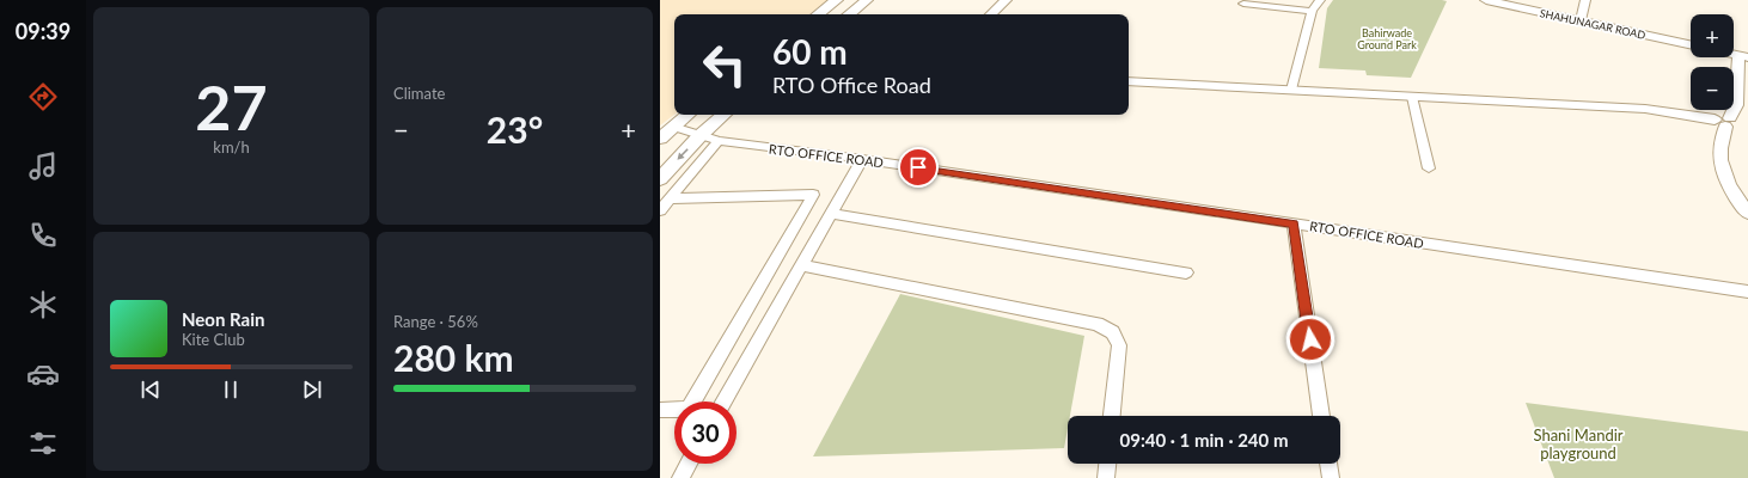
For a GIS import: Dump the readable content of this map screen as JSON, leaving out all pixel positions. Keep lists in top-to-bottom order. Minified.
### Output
{"streets":{"street":["SHAHUNAGAR ROAD","RTO OFFICE ROAD"]},"parks":["Bahirwade Ground Park","Shani Mandir playground"],"page":{"tabs":"09:39","tile":[["27","km/h"],"Climate",["Range · 56%","280 km"]],"map_buttons":["+","−"],"turn":["60 m","RTO Office Road"],"heat":["−","23°","+"],"song":["Neon Rain","Kite Club"],"limit":"30","trip":"09:40 · 1 min · 240 m"}}
